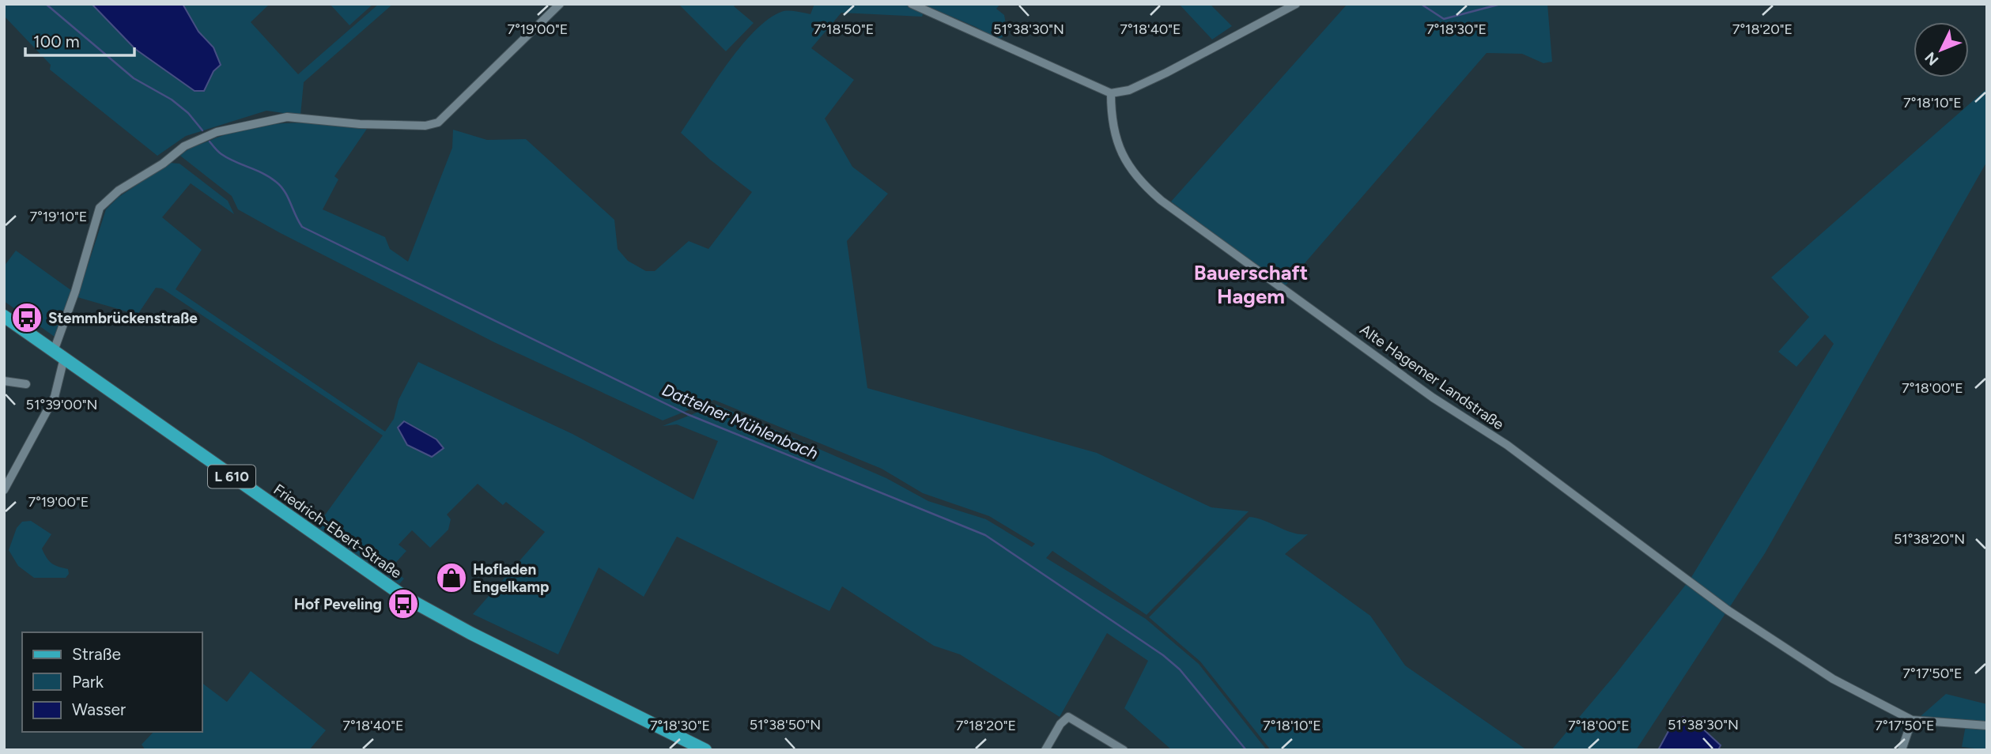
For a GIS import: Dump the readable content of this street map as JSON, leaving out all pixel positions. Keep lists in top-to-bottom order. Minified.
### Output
{"streets":{"main road":["L 610","Friedrich-Ebert-Straße"],"street":["Alte Hagemer Landstraße"]},"districts":["Bauerschaft Hagem"],"water":["Dattelner Mühlenbach"],"places":{"bus stop":["Stemmbrückenstraße","Hof Peveling"],"shop":["Hofladen Engelkamp"]},"legend":["Straße","Park","Wasser"],"scale_bar":"100 m","north":"bottom left","coordinates":["7°19'00\"E","7°18'50\"E","7°18'40\"E","7°18'30\"E","7°18'20\"E","51°38'30\"N","7°18'10\"E","7°19'10\"E","7°18'00\"E","51°39'00\"N","51°38'20\"N","7°17'50\"E","51°38'50\"N"]}
